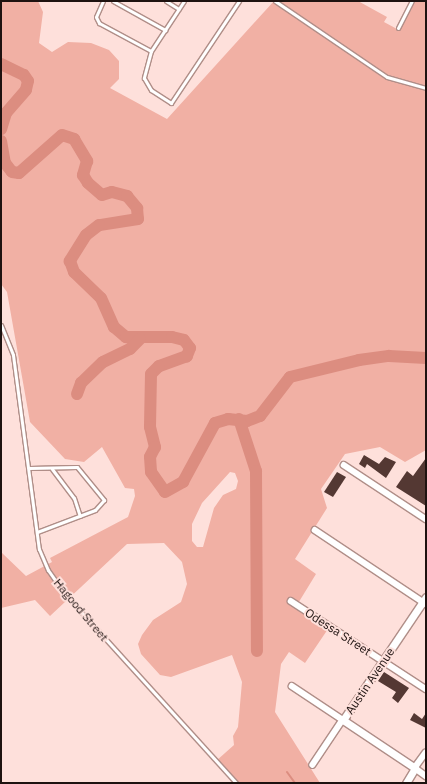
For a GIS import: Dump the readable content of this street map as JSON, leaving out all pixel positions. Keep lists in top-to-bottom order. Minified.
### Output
{"streets":{"street":["Odessa Street","Austin Avenue"],"lane":["Hagood Street"]},"crossings":[["Odessa Street","Austin Avenue"]]}
